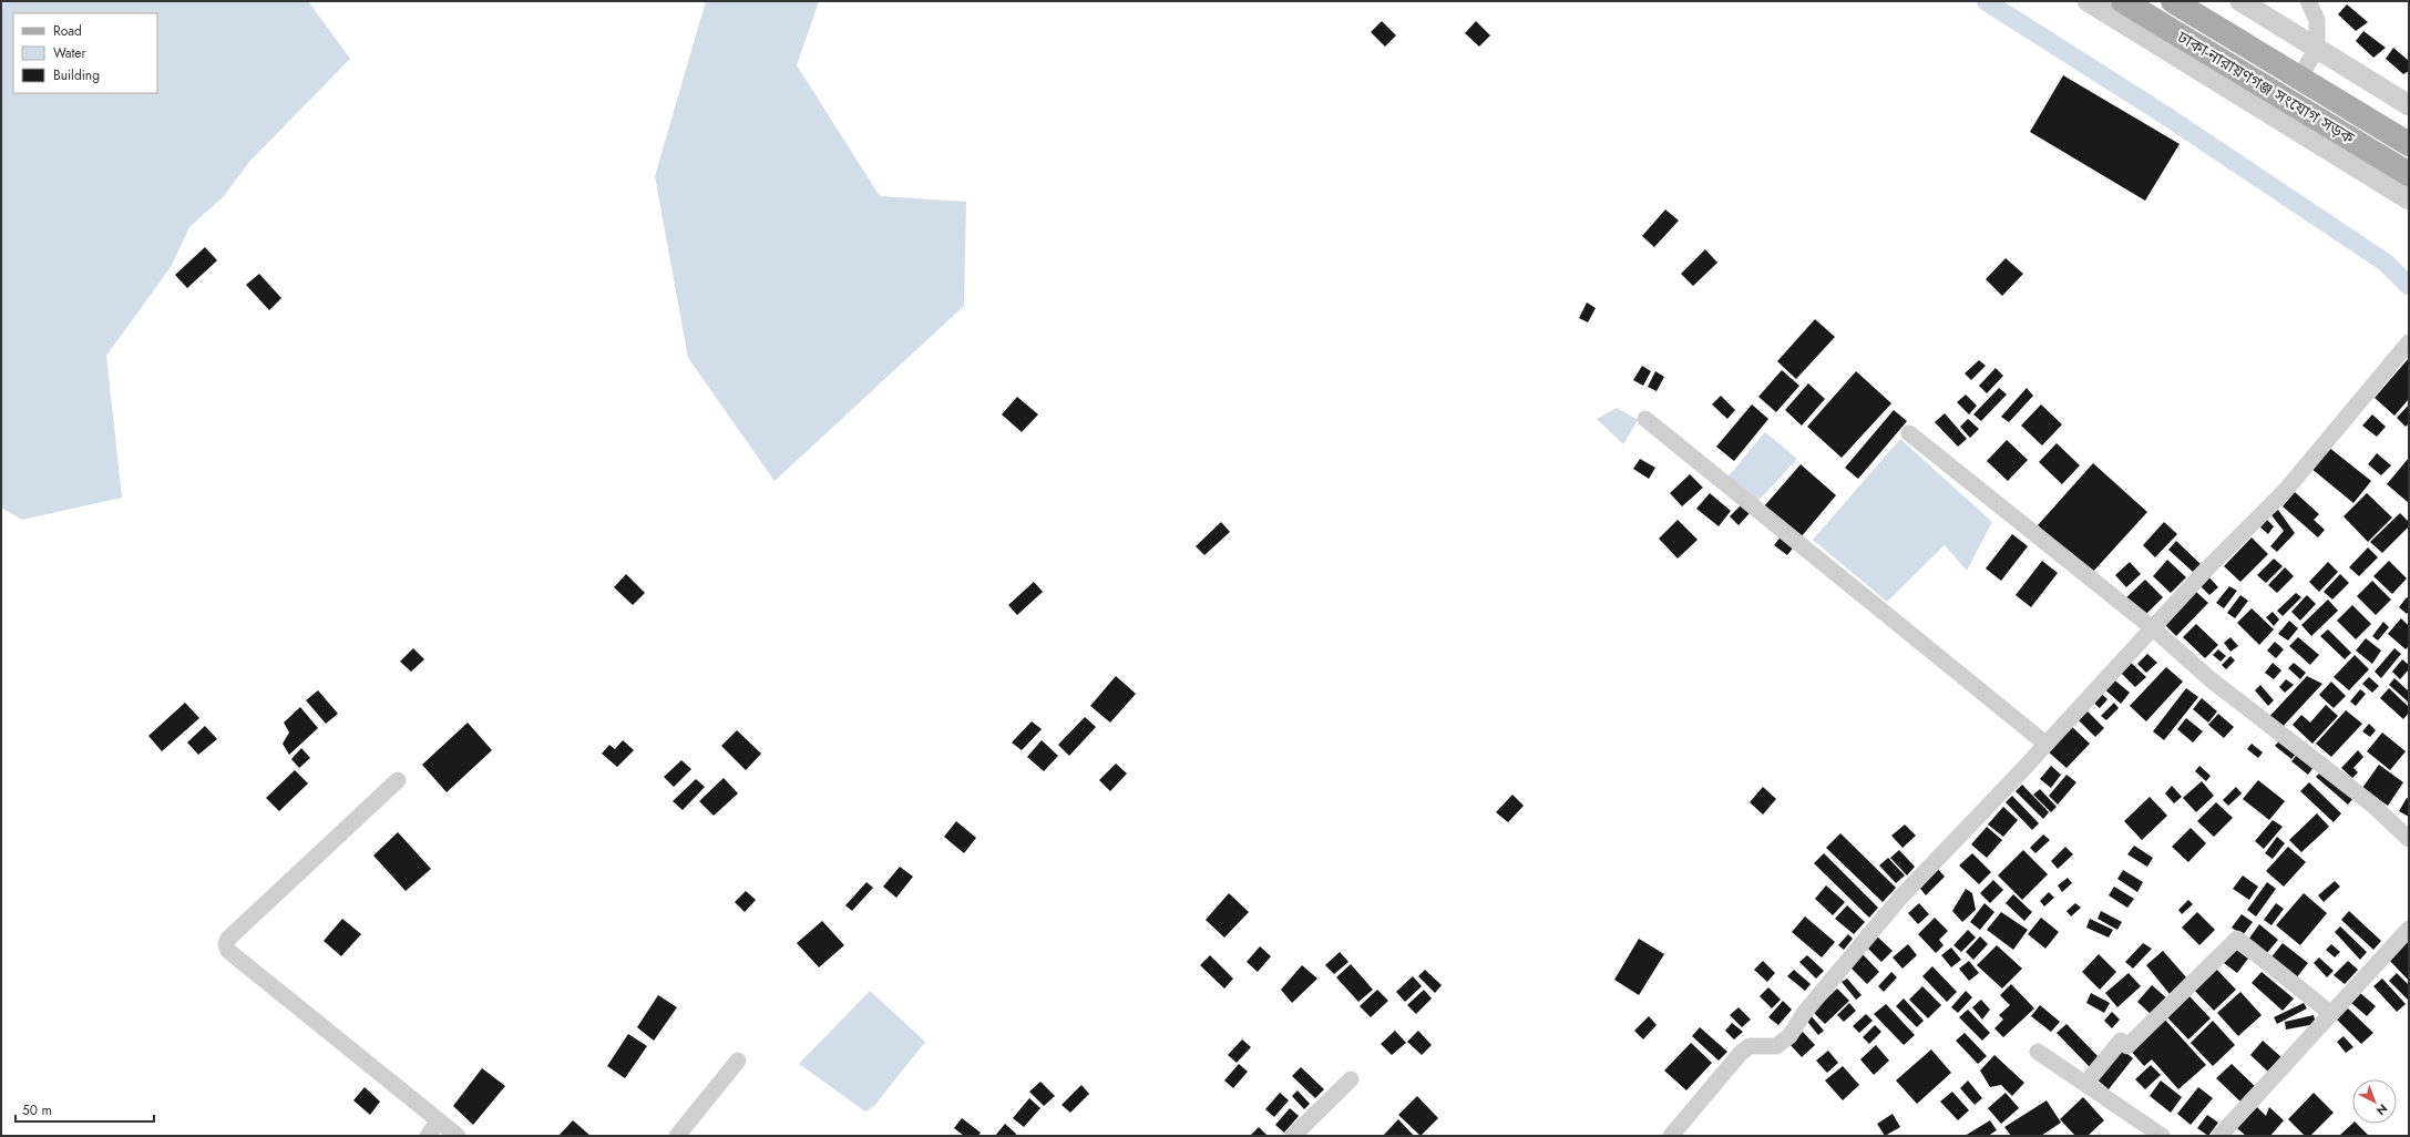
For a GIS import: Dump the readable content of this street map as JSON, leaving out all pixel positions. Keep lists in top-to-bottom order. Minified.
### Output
{"streets":{"main road":["ঢাকা-নারায়ণগঞ্জ সংযোগ সড়ক"]},"legend":["Road","Water","Building"],"scale_bar":"50 m","north":"bottom right"}
